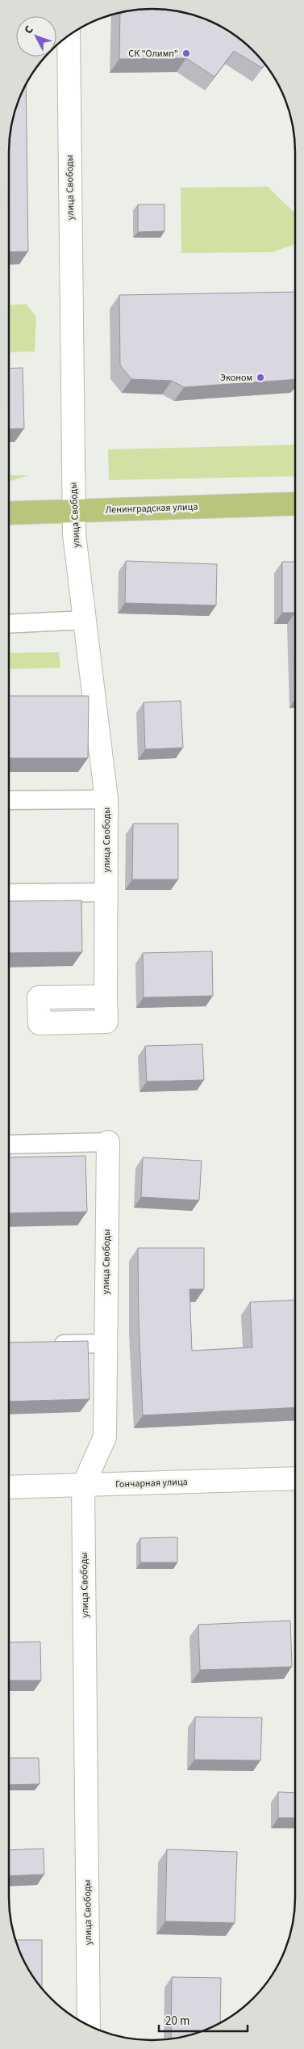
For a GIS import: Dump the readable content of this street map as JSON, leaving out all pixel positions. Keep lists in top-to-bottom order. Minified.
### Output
{"streets":{"main road":["Ленинградская улица"],"street":["улица Свободы","Гончарная улица"]},"crossings":[["улица Свободы","Ленинградская улица"],["улица Свободы","Гончарная улица"]],"places":["СК \"Олимп\"","Эконом"],"scale_bar":"20 m","north":"top left"}
